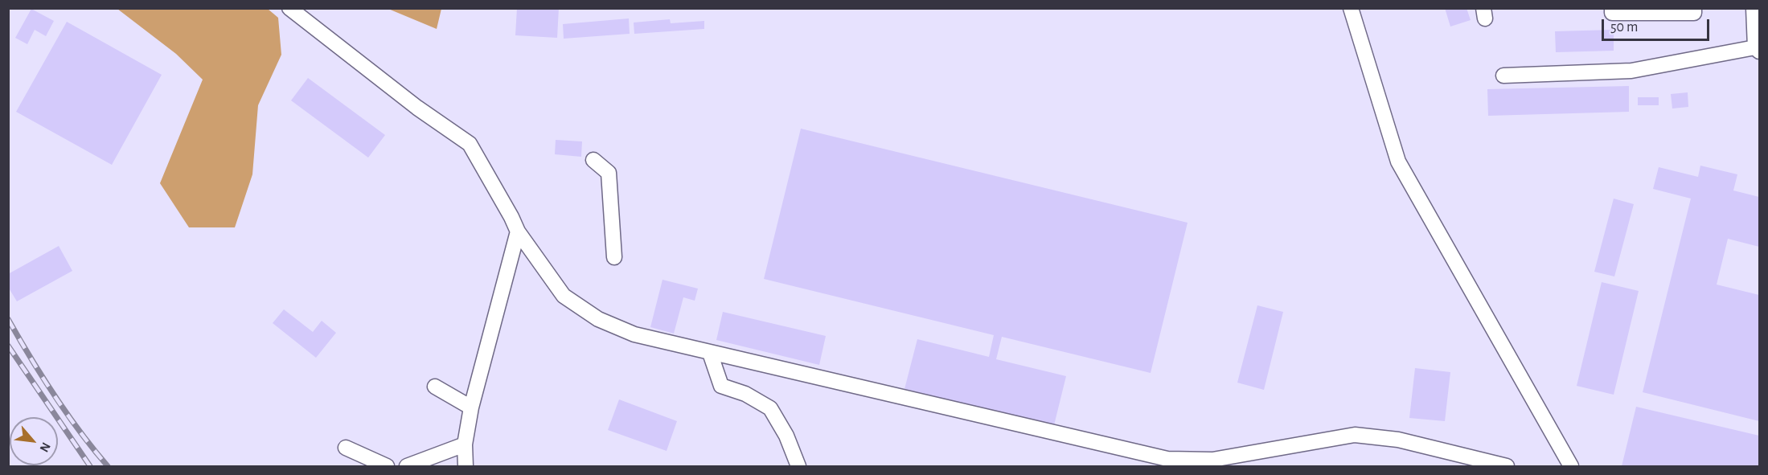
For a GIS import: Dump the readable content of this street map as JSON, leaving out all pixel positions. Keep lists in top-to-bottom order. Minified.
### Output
{"scale_bar":"50 m","north":"bottom right"}
